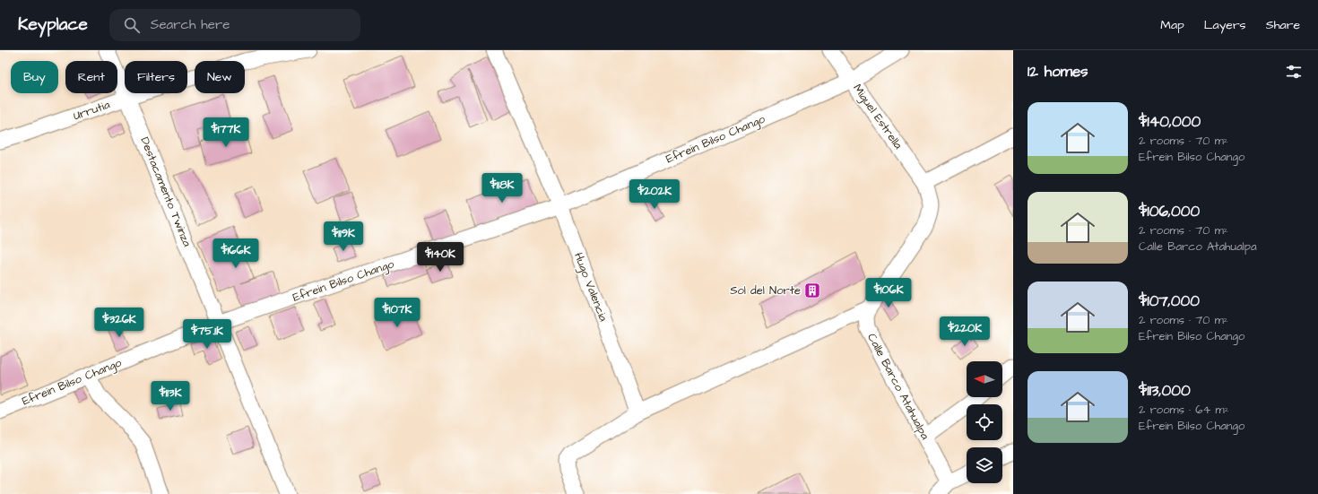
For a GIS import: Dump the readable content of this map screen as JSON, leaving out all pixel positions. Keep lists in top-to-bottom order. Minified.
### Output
{"streets":{"street":["Urrutia","Miguel Estrella","Efrein Bilso Chango","Destacamento Twinza","Hugo Valencia","Calle Barco Atahualpa"]},"crossings":[["Urrutia","Destacamento Twinza"],["Miguel Estrella","Efrein Bilso Chango"],["Miguel Estrella","Calle Barco Atahualpa"],["Efrein Bilso Chango","Destacamento Twinza"],["Efrein Bilso Chango","Hugo Valencia"]],"places":{"building":["Sol del Norte"]},"north":"left","page":{"header":"Keyplace","search":"Search here","nav":["Map","Layers","Share"],"heading":"12 homes","chip":["Buy","Rent","Filters","New"],"list":[{"name":"$140,000","note":"2 rooms · 70 m² · Efrein Bilso Chango"},{"name":"$106,000","note":"2 rooms · 70 m² · Calle Barco Atahualpa"},{"name":"$107,000","note":"2 rooms · 70 m² · Efrein Bilso Chango"},{"name":"$113,000","note":"2 rooms · 64 m² · Efrein Bilso Chango"}],"price":["$177K","$118K","$202K","$119K","$166K","$140K","$106K","$107K","$326K","$220K","$75.1K","$113K"]}}
